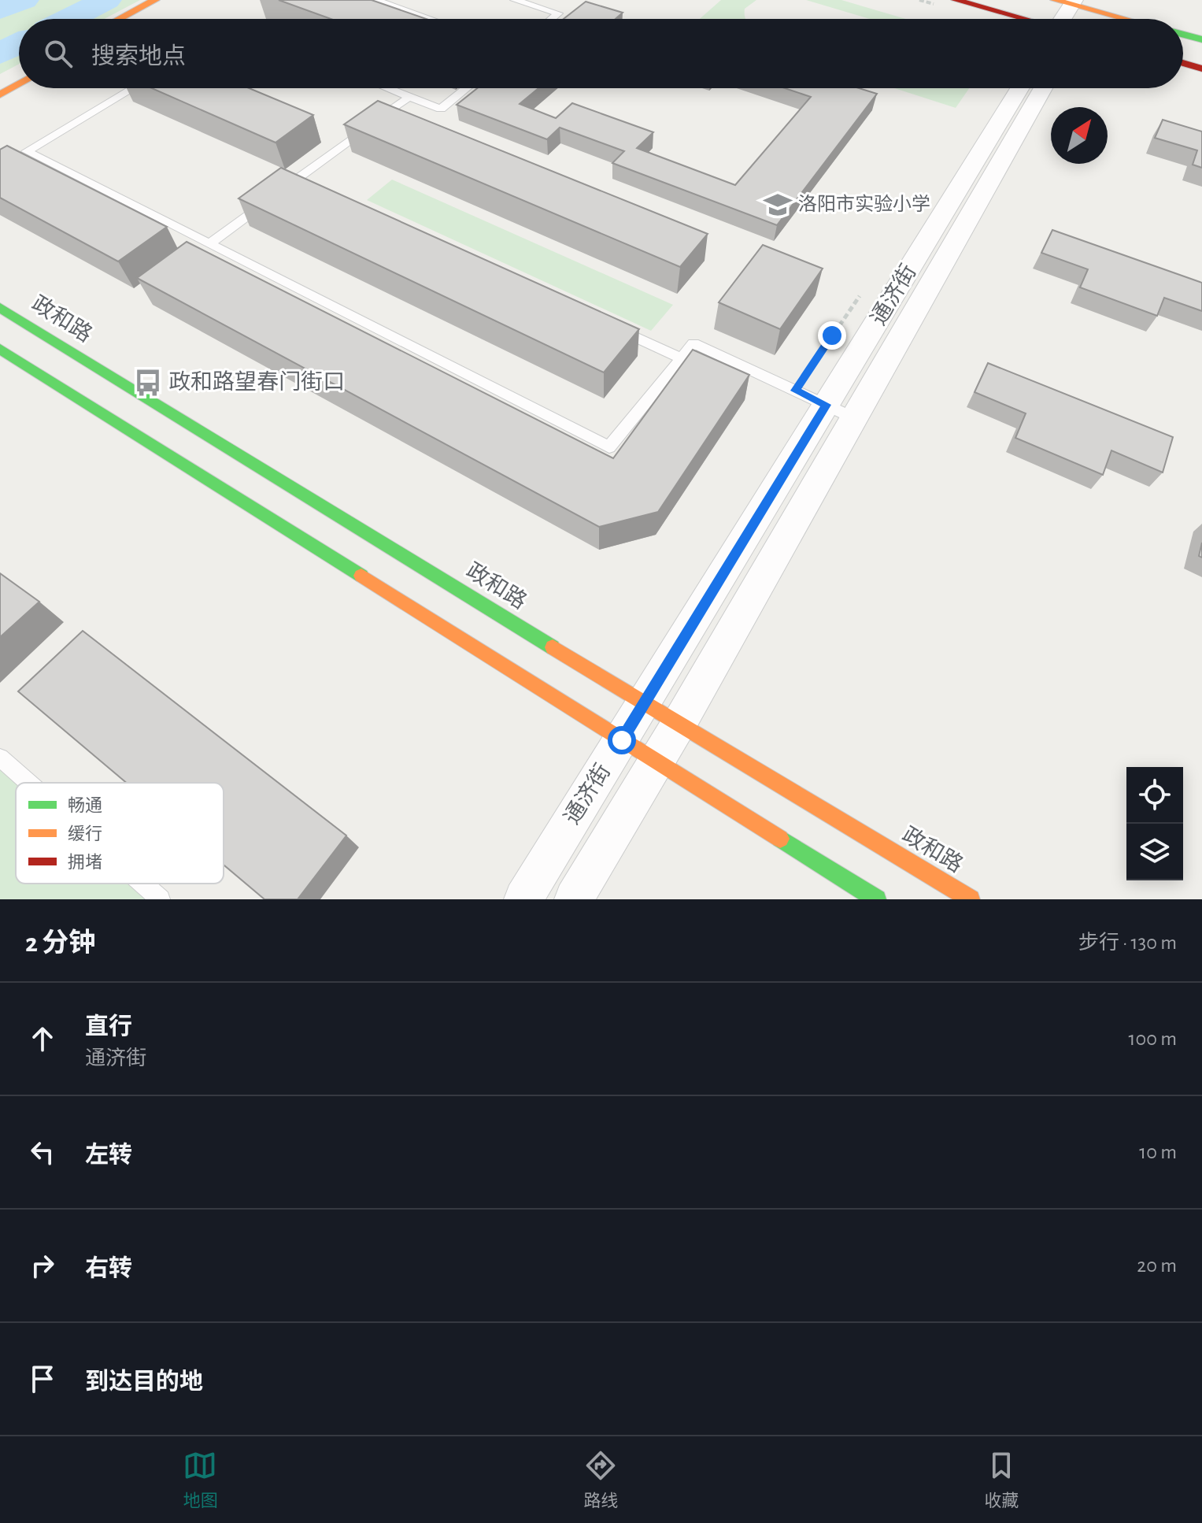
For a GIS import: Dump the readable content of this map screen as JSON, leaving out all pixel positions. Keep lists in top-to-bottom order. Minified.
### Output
{"streets":{"street":["通济街","政和路"]},"crossings":[["通济街","政和路"]],"places":{"school or university":["洛阳市实验小学"],"bus stop":["政和路望春门街口"]},"legend":["畅通","缓行","拥堵"],"north":"top right","page":{"search":"搜索地点","heading":["2 分钟","步行 · 130 m"],"list":[["直行","通济街","100 m"],["左转","10 m"],["右转","20 m"],"到达目的地"],"nav":["地图","路线","收藏"]}}
